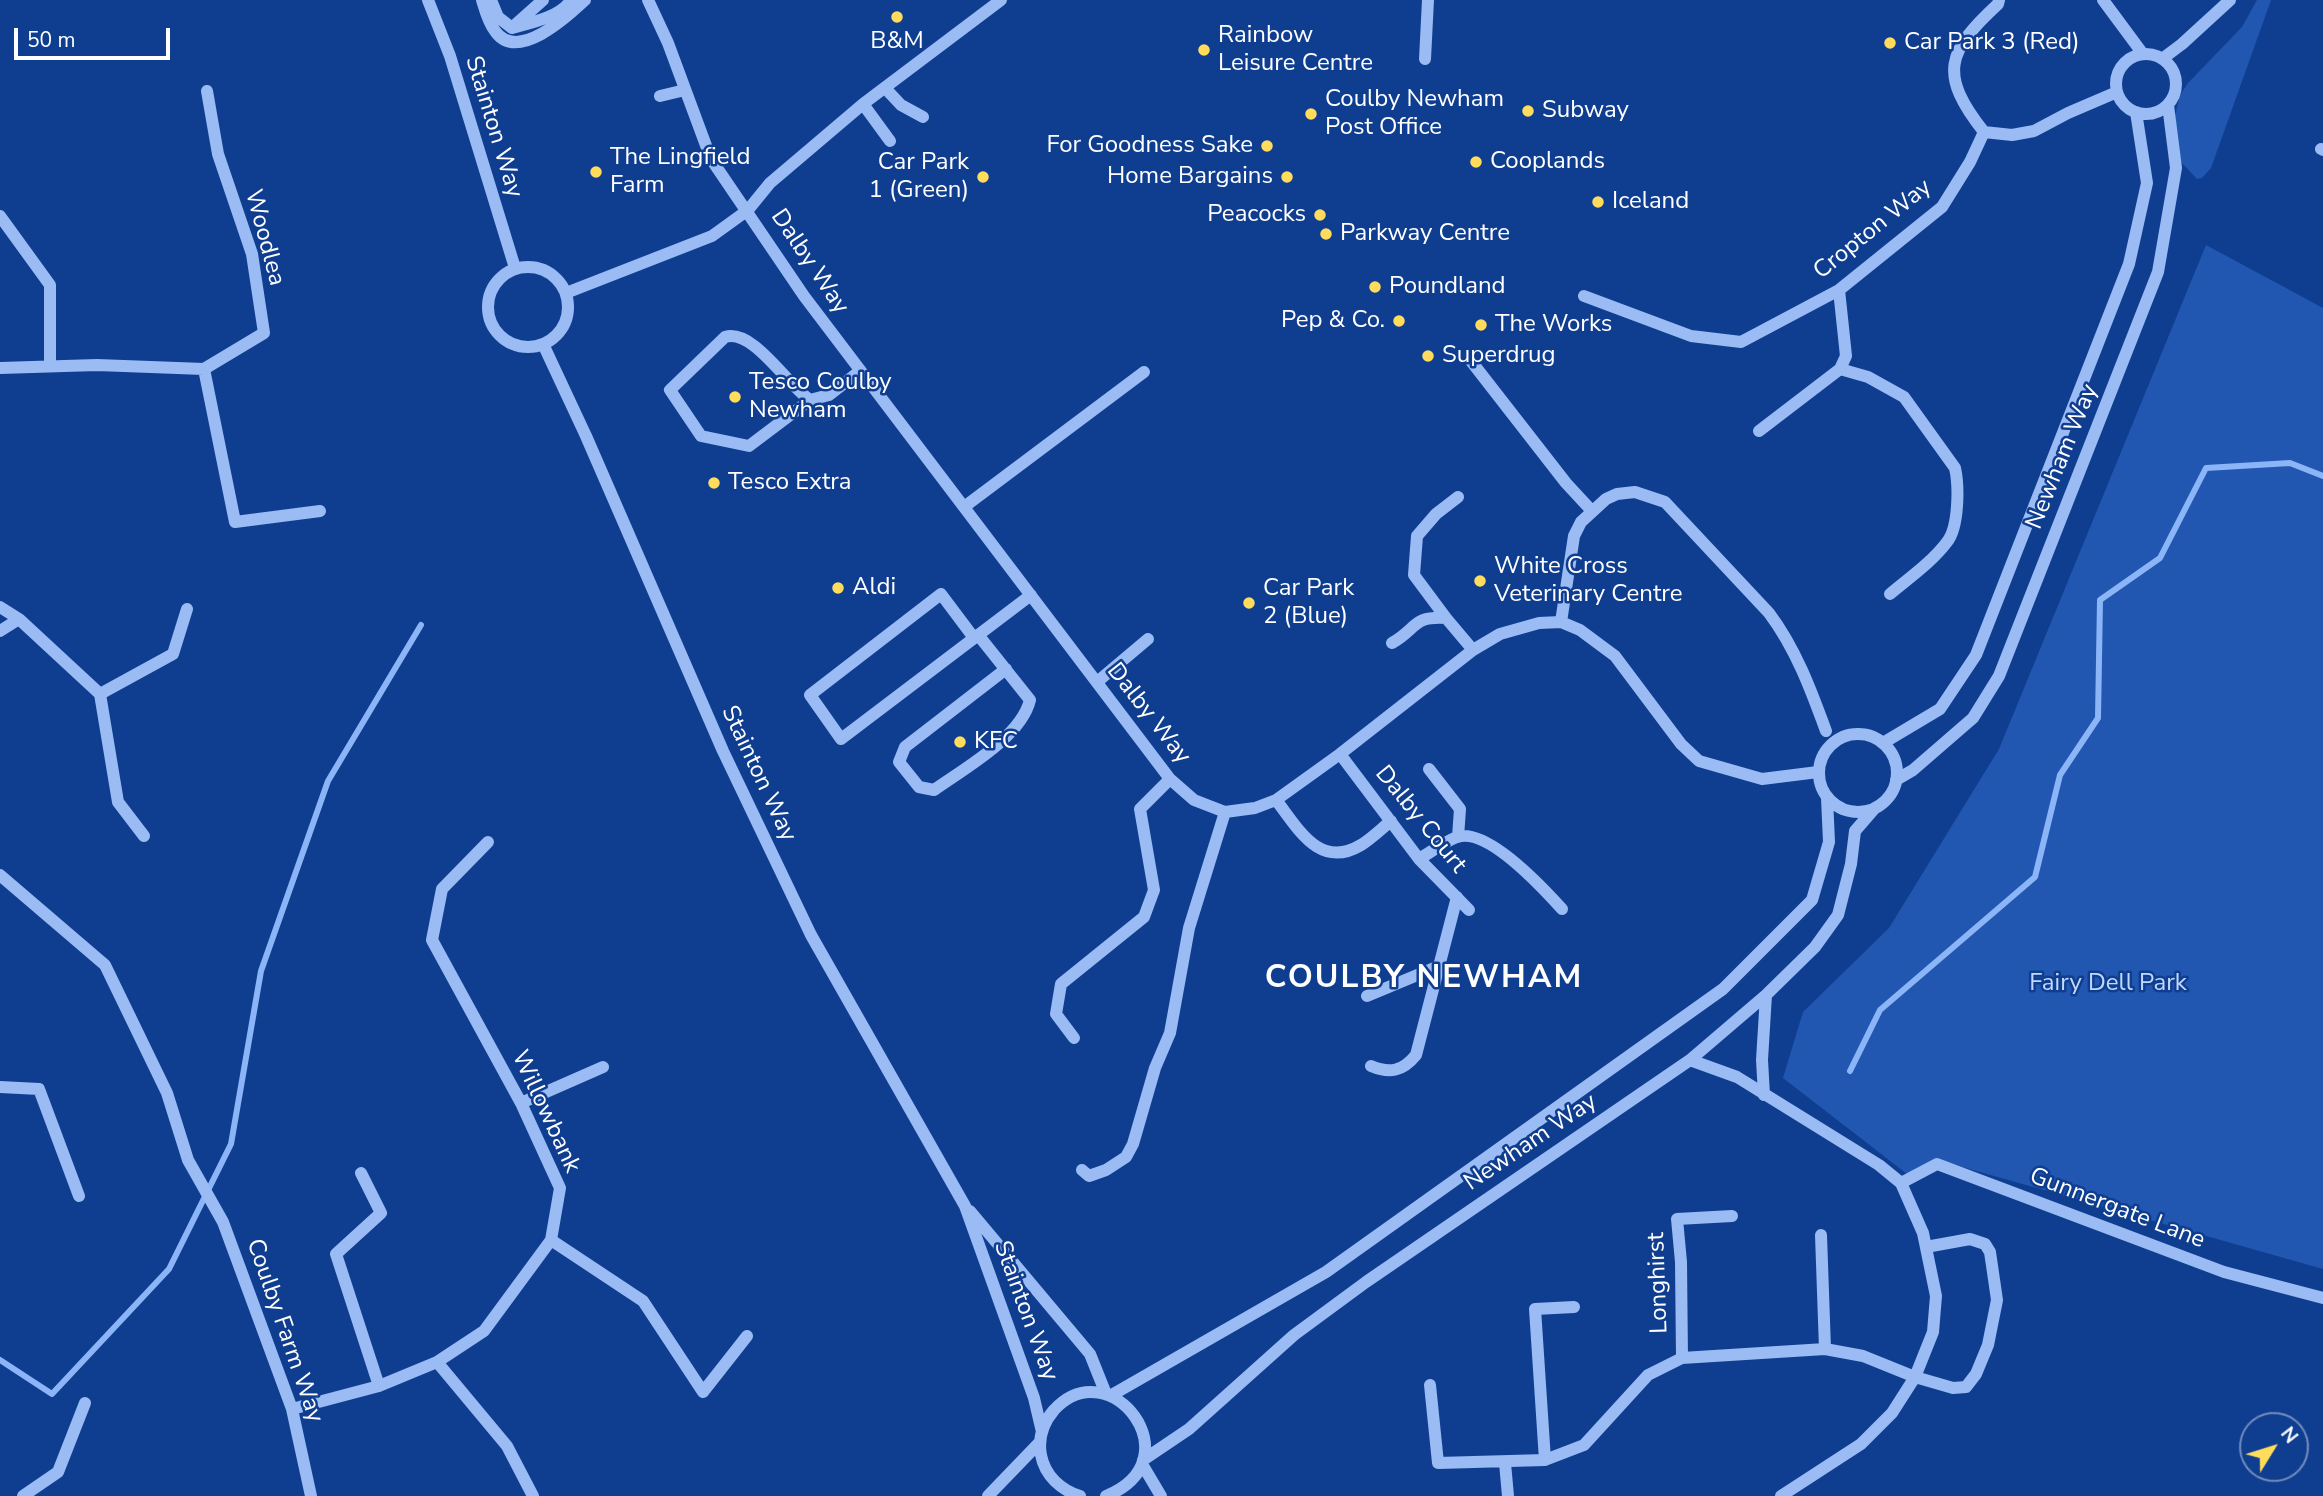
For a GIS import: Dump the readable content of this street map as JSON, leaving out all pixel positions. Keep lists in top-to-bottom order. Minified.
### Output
{"streets":{"street":["Stainton Way","Cropton Way","Woodlea","Dalby Way","Newham Way","Dalby Court","Willowbank","Gunnergate Lane","Longhirst","Coulby Farm Way"]},"crossings":[["Stainton Way","Dalby Way"],["Stainton Way","Newham Way"],["Willowbank","Coulby Farm Way"]],"districts":["COULBY NEWHAM"],"parks":["Fairy Dell Park"],"places":["B&M","Car Park 3 (Red)","Rainbow Leisure Centre","Subway","Coulby Newham Post Office","For Goodness Sake","Cooplands","The Lingfield Farm","Car Park 1 (Green)","Home Bargains","Iceland","Peacocks","Parkway Centre","Poundland","Pep & Co.","The Works","Superdrug","Tesco Coulby Newham","Tesco Extra","White Cross Veterinary Centre","Aldi","Car Park 2 (Blue)","KFC"],"scale_bar":"50 m","north":"top right"}
